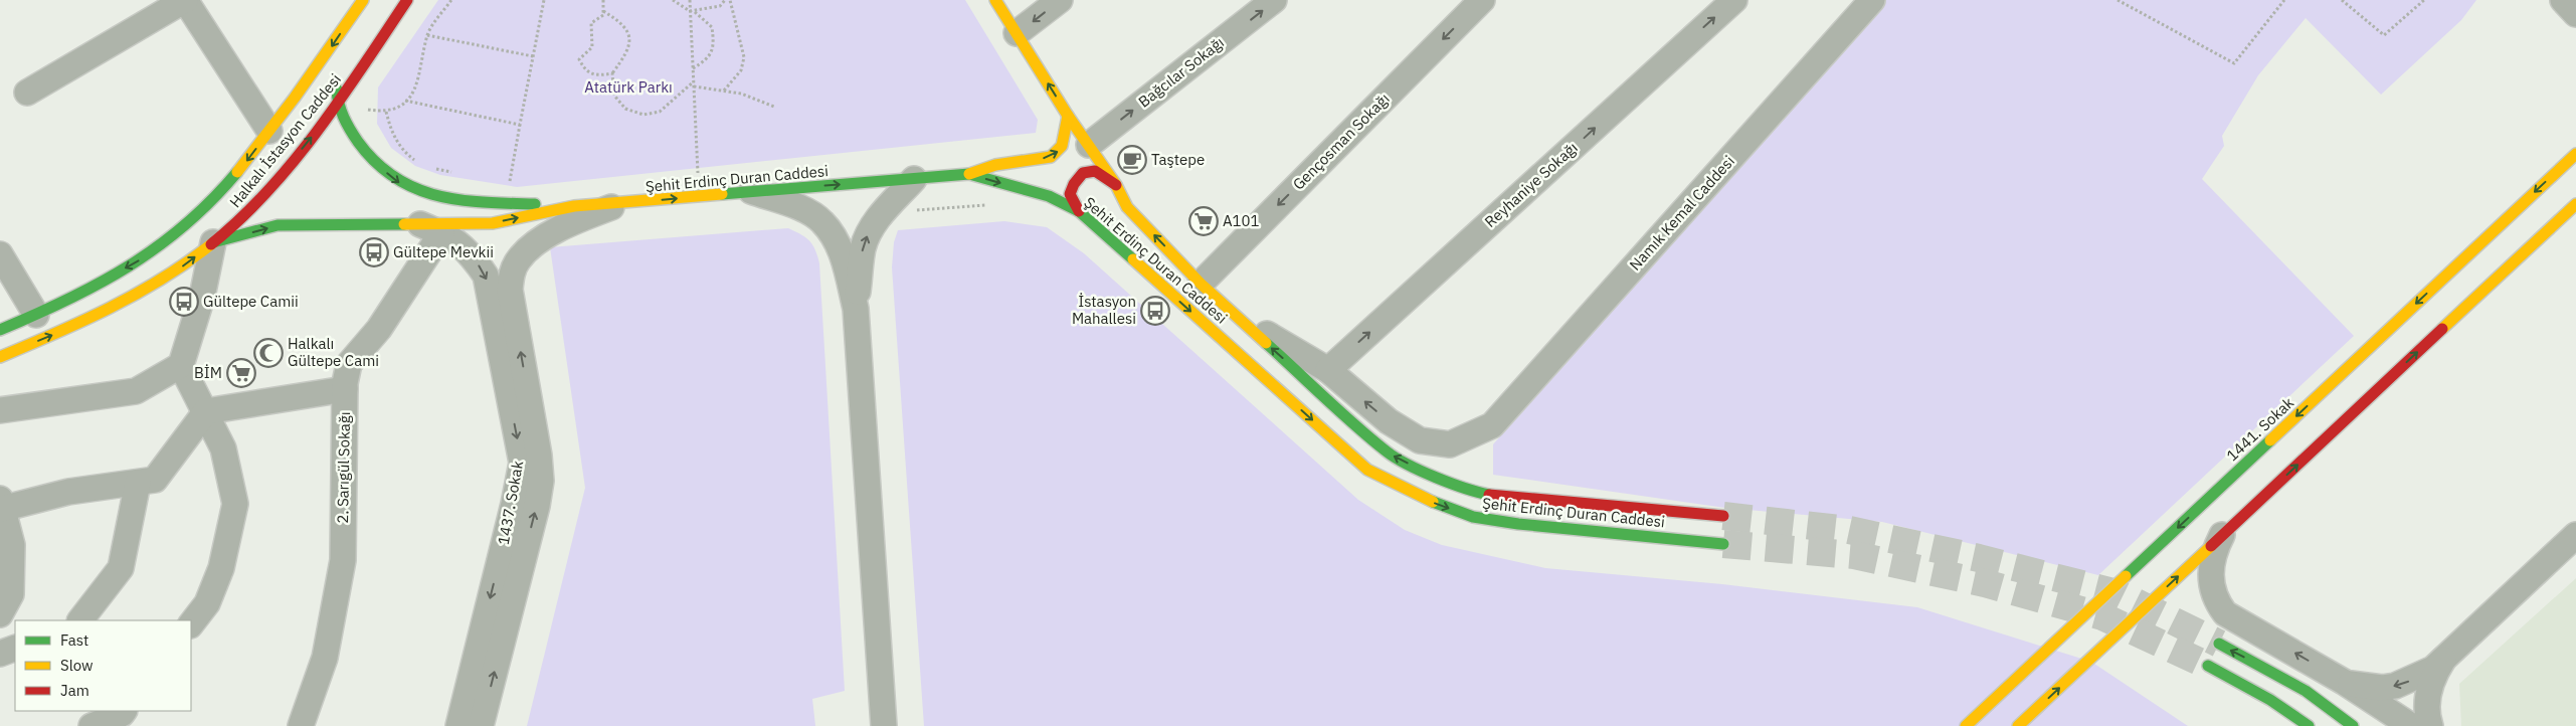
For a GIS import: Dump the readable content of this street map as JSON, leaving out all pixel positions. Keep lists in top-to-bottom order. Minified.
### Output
{"streets":{"main road":["Halkalı İstasyon Caddesi","Şehit Erdinç Duran Caddesi","1441. Sokak"],"street":["Bağcılar Sokağı","Gençosman Sokağı","Reyhaniye Sokağı","Namık Kemal Caddesi","2. Sarıgül Sokağı","1437. Sokak"]},"crossings":[["Bağcılar Sokağı","Şehit Erdinç Duran Caddesi"],["Halkalı İstasyon Caddesi","Şehit Erdinç Duran Caddesi"],["Gençosman Sokağı","Şehit Erdinç Duran Caddesi"],["Şehit Erdinç Duran Caddesi","1437. Sokak"],["Reyhaniye Sokağı","Namık Kemal Caddesi"],["2. Sarıgül Sokağı","1437. Sokak"]],"one_way":["Bağcılar Sokağı","Gençosman Sokağı","Reyhaniye Sokağı","Namık Kemal Caddesi","1437. Sokak"],"parks":["Atatürk Parkı"],"places":{"cafe":["Taştepe"],"supermarket":["A101","BİM"],"bus stop":["Gültepe Mevkii","Gültepe Camii","İstasyon Mahallesi"],"mosque":["Halkalı Gültepe Cami"]},"legend":["Fast","Slow","Jam"]}
